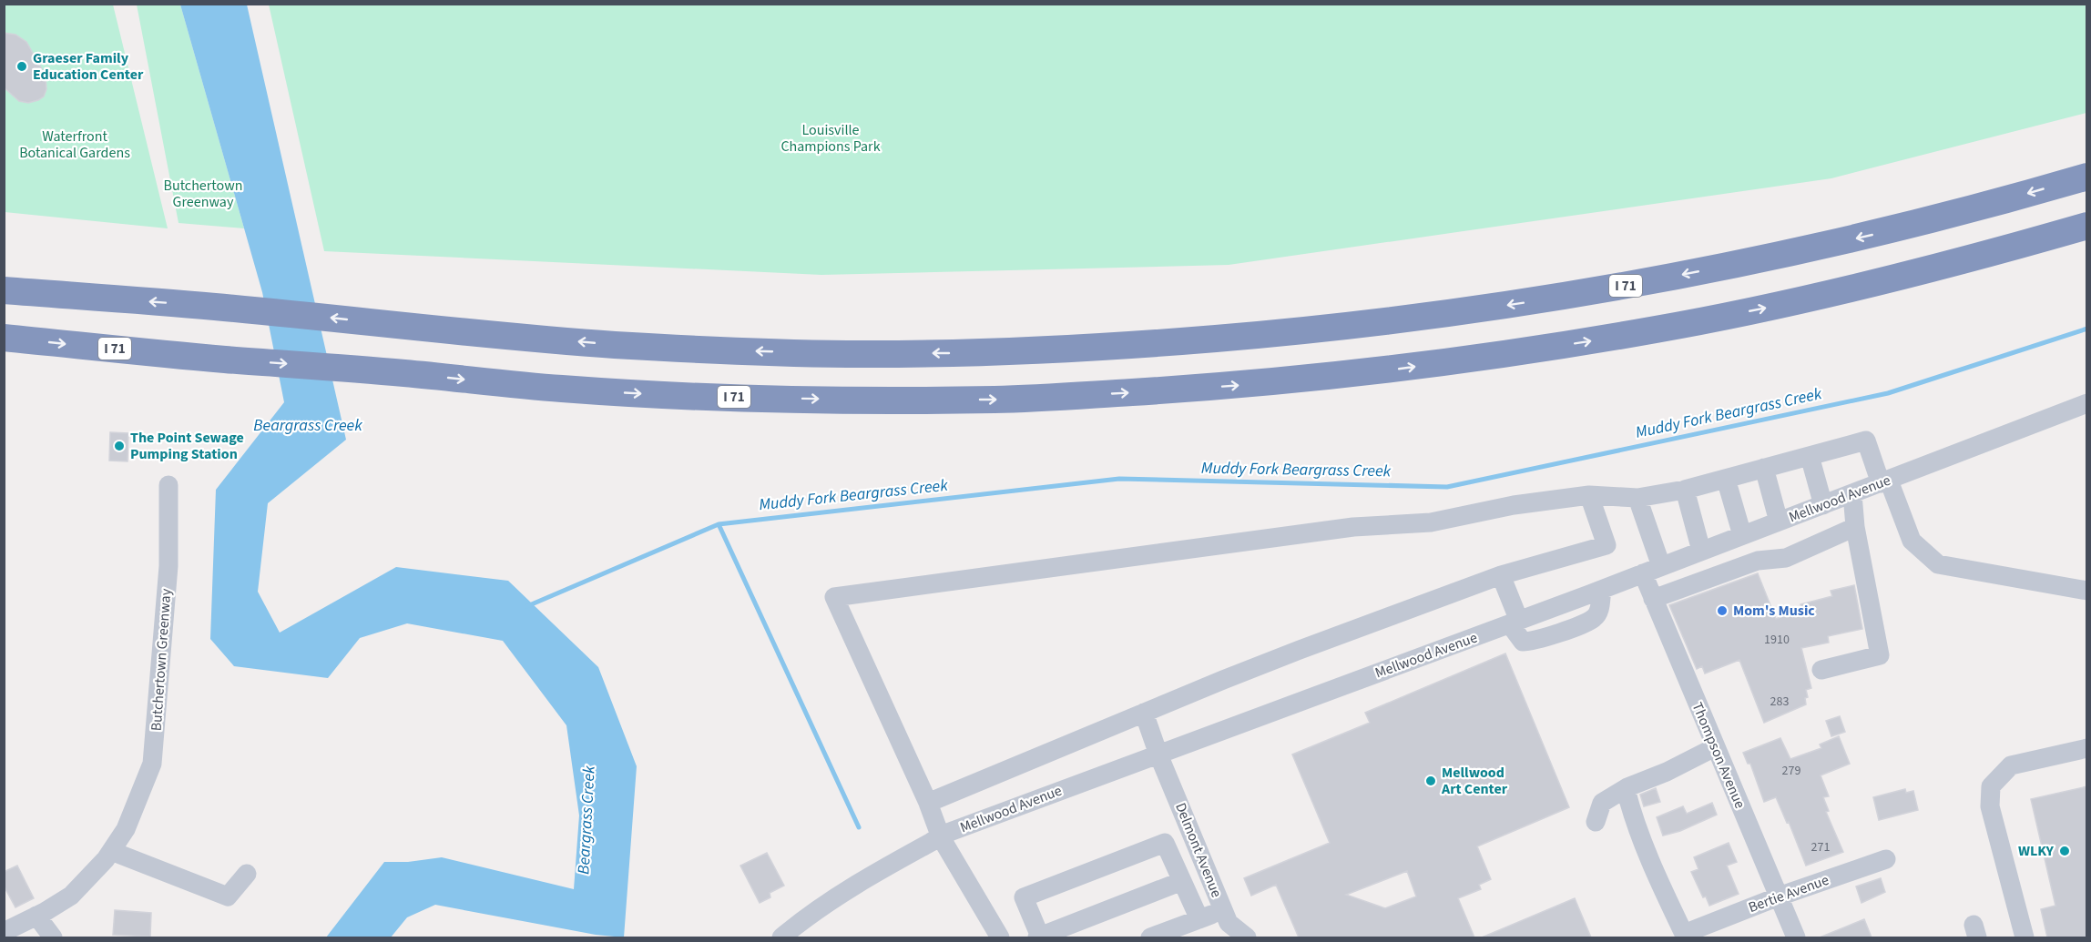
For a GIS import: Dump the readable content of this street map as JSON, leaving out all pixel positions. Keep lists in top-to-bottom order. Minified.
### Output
{"streets":{"highway":["I 71"],"street":["Mellwood Avenue","Butchertown Greenway","Thompson Avenue","Delmont Avenue","Bertie Avenue"]},"crossings":[["Mellwood Avenue","Thompson Avenue"],["Mellwood Avenue","Delmont Avenue"],["Thompson Avenue","Bertie Avenue"]],"water":["Muddy Fork Beargrass Creek","Beargrass Creek"],"parks":["Louisville Champions Park","Waterfront Botanical Gardens","Butchertown Greenway"],"places":["Graeser Family Education Center","The Point Sewage Pumping Station","Mom's Music","Mellwood Art Center","WLKY"],"house_numbers":["1910","283","279","271"]}
